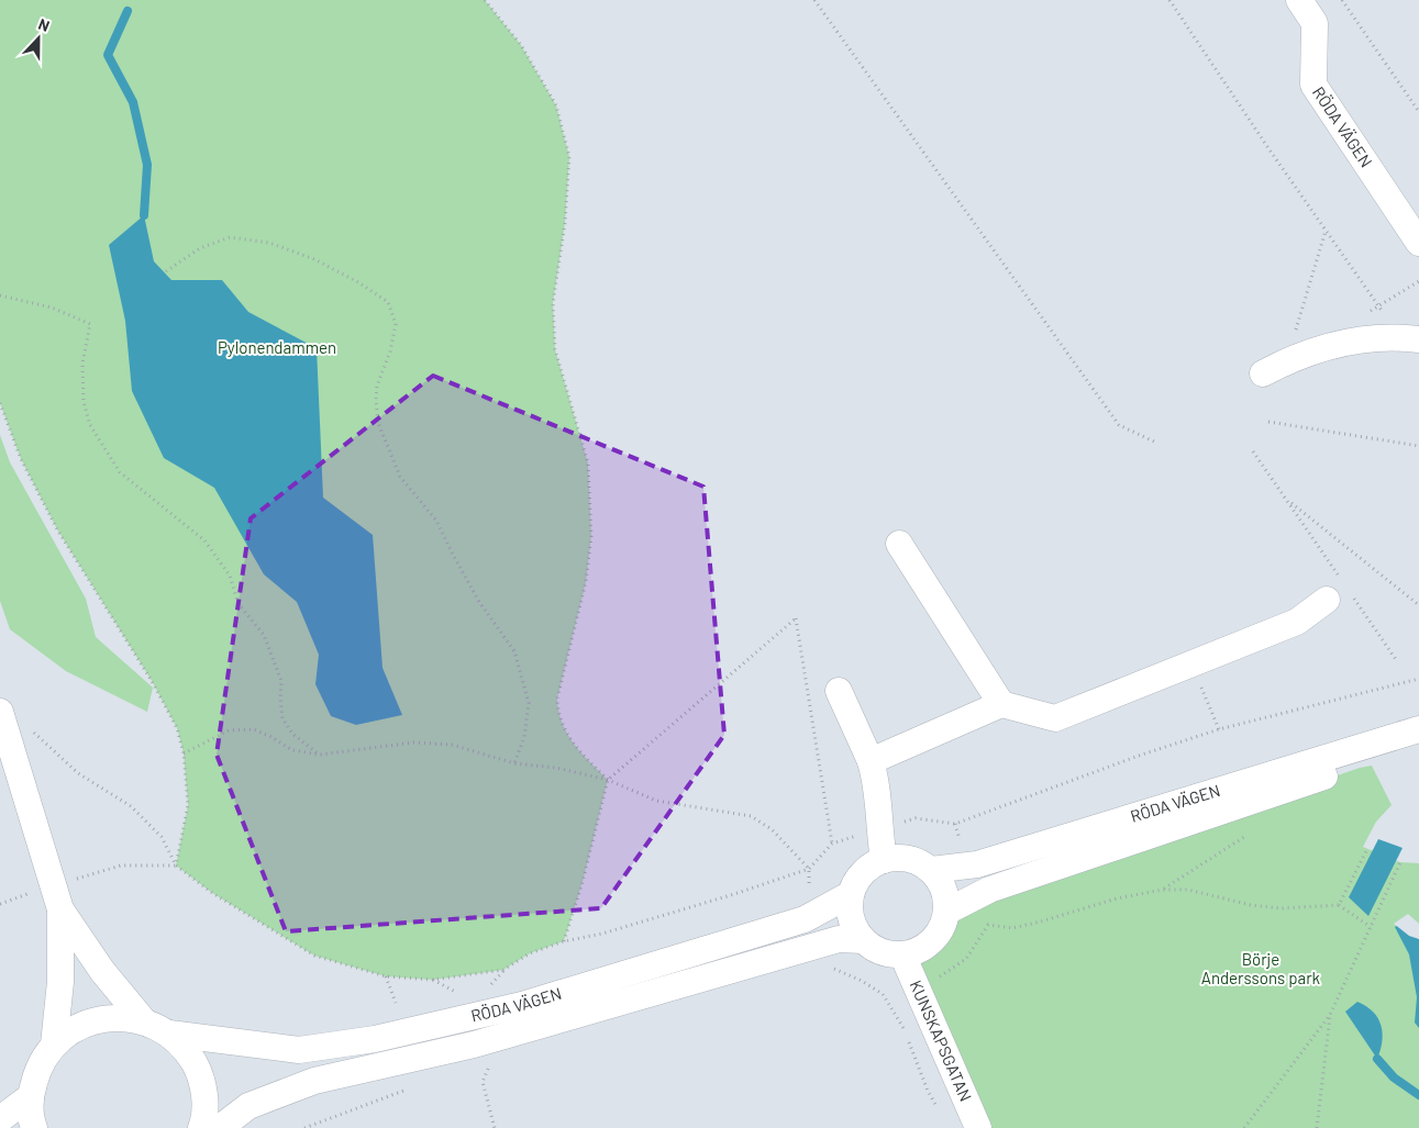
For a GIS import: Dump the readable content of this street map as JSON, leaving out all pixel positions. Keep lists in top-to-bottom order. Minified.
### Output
{"streets":{"street":["RÖDA VÄGEN","KUNSKAPSGATAN"]},"crossings":[["RÖDA VÄGEN","KUNSKAPSGATAN"]],"parks":["Pylonendammen","Börje Anderssons park"],"north":"top"}
